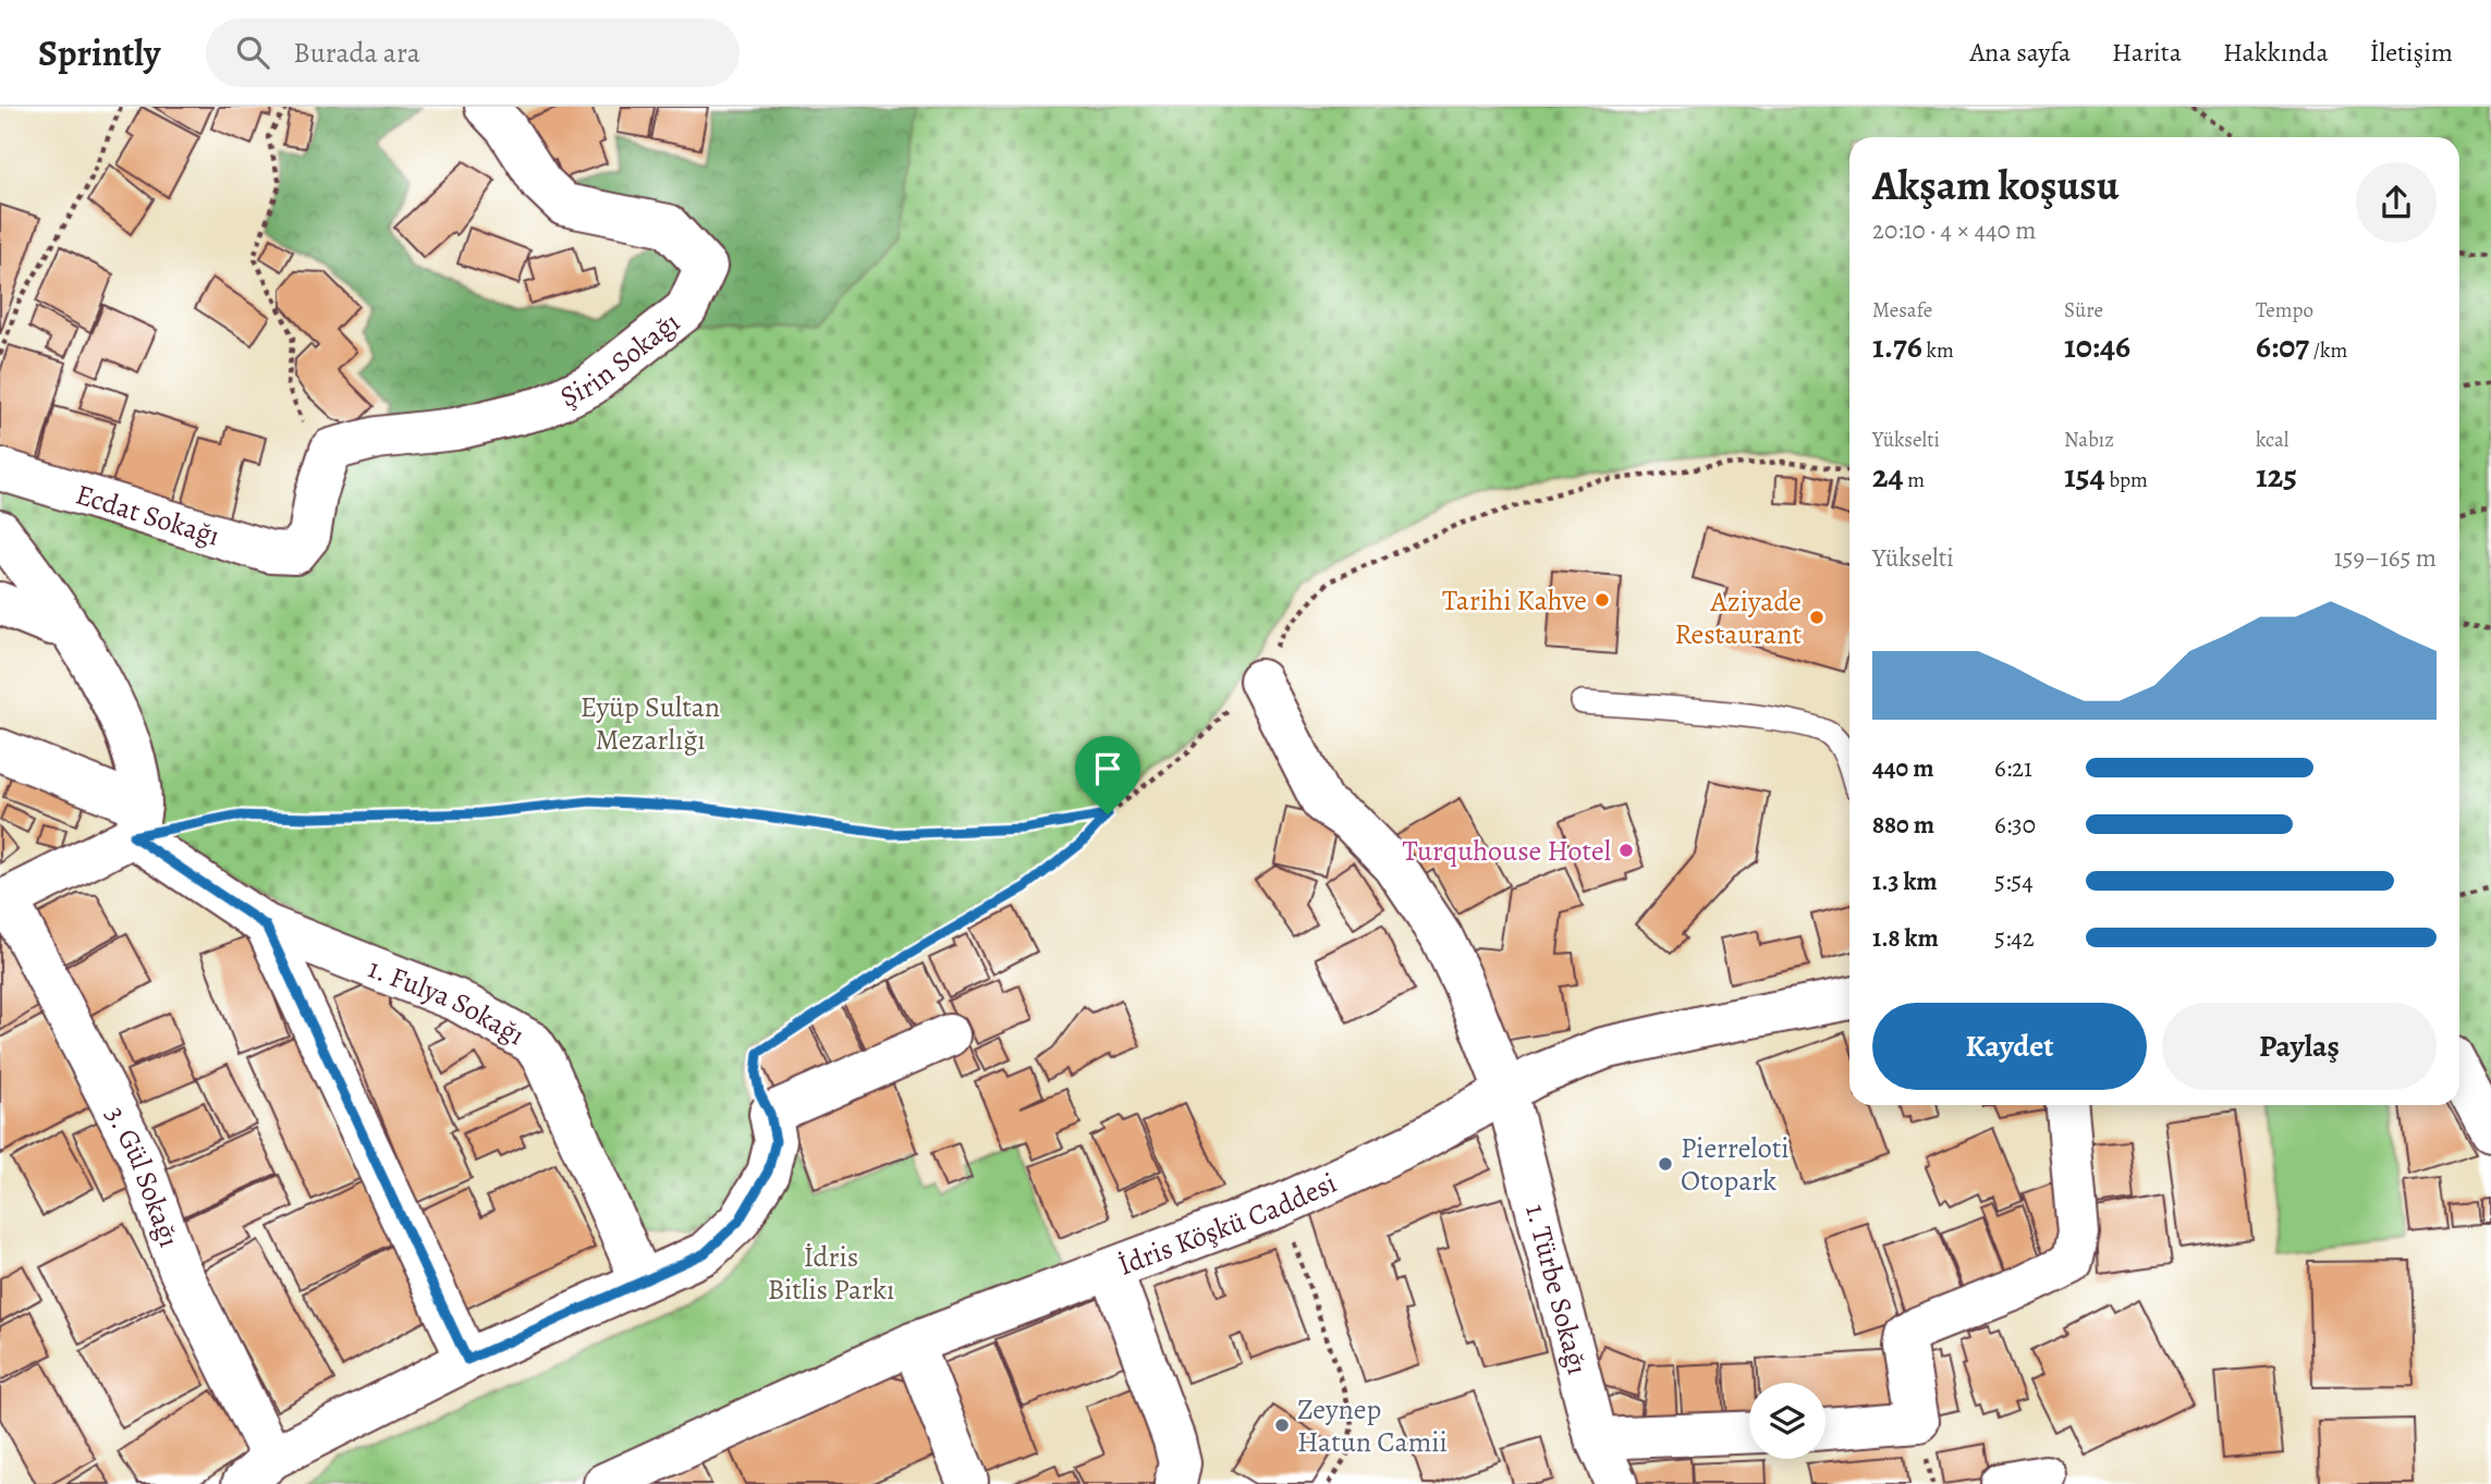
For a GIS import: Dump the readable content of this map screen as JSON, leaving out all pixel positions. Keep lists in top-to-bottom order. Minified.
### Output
{"streets":{"street":["Şirin Sokağı","Ecdat Sokağı","1. Fulya Sokağı","3. Gül Sokağı","İdris Köşkü Caddesi","1. Türbe Sokağı"]},"crossings":[["Şirin Sokağı","Ecdat Sokağı"],["İdris Köşkü Caddesi","1. Türbe Sokağı"]],"parks":["Eyüp Sultan Mezarlığı","İdris Bitlis Parkı"],"places":["Tarihi Kahve","Aziyade Restaurant","Turquhouse Hotel","Pierreloti Otopark","Zeynep Hatun Camii"],"page":{"header":"Sprintly","search":"Burada ara","nav":["Ana sayfa","Harita","Hakkında","İletişim"],"heading":["Akşam koşusu","20:10 · 4 × 440 m"],"stats":[["Mesafe","1.76 km"],["Süre","10:46"],["Tempo","6:07 /km"],["Yükselti","24 m"],["Nabız","154 bpm"],["kcal","125"]],"chart":["Yükselti","159–165 m"],"list":[{"name":"440 m","note":"6:21"},{"name":"880 m","note":"6:30"},{"name":"1.3 km","note":"5:54"},{"name":"1.8 km","note":"5:42"}],"buttons":["Kaydet","Paylaş"]}}
